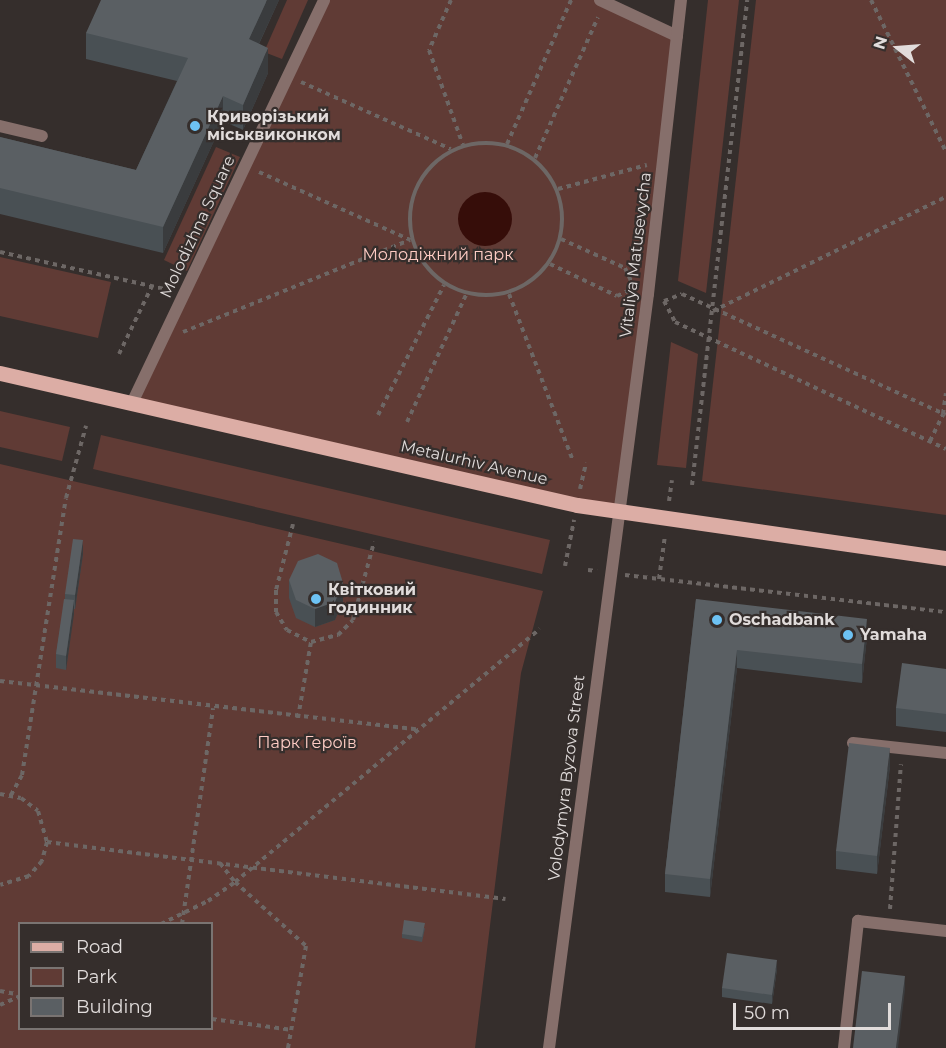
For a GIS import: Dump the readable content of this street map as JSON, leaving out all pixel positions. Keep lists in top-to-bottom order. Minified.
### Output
{"streets":{"main road":["Metalurhiv Avenue"],"street":["Molodizhna Square","Vitaliya Matusevycha","Volodymyra Byzova Street"]},"crossings":[["Molodizhna Square","Metalurhiv Avenue"],["Vitaliya Matusevycha","Metalurhiv Avenue"],["Vitaliya Matusevycha","Volodymyra Byzova Street"],["Metalurhiv Avenue","Volodymyra Byzova Street"]],"parks":["Молодіжний парк","Парк Героїв"],"places":["Криворізький міськвиконком","Квітковий годинник","Oschadbank","Yamaha"],"legend":["Road","Park","Building"],"scale_bar":"50 m","north":"left"}
